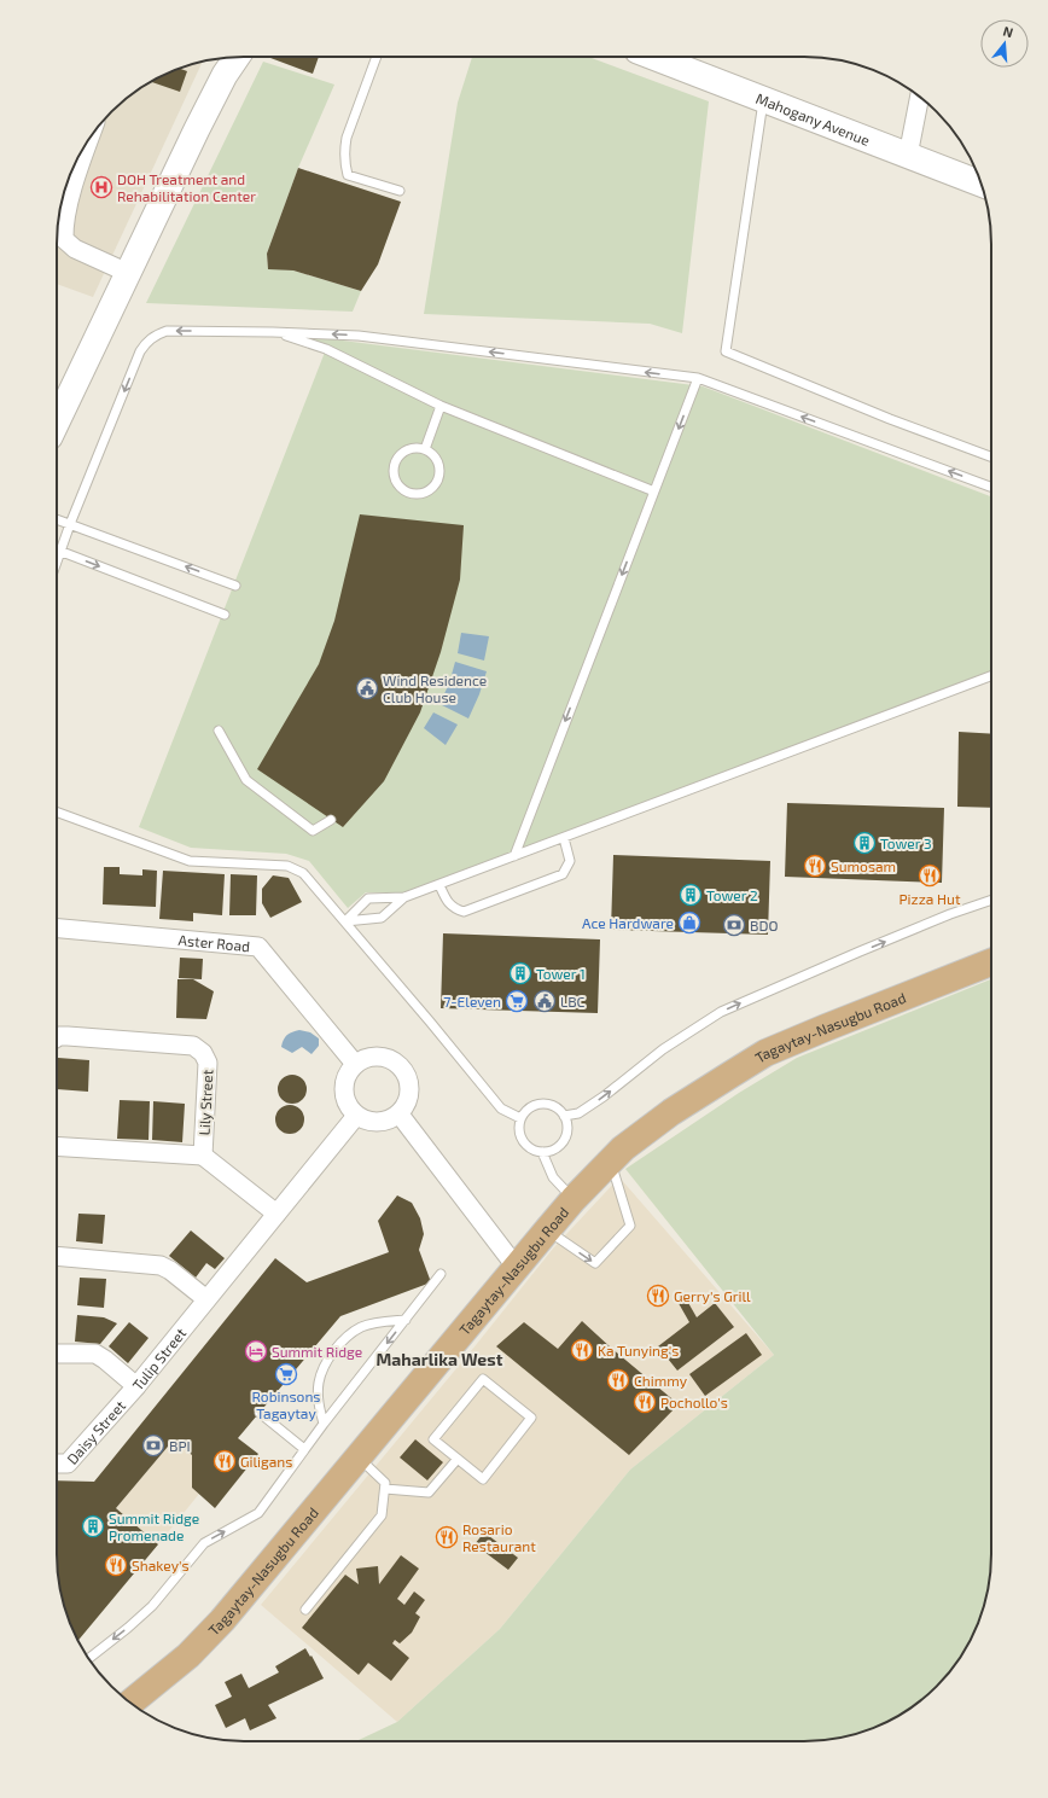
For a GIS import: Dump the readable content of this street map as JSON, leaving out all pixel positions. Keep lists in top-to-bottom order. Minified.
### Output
{"streets":{"main road":["Mahogany Avenue","Tagaytay-Nasugbu Road"],"street":["Aster Road","Lily Street","Tulip Street","Daisy Street"]},"crossings":[["Aster Road","Tulip Street"],["Tulip Street","Daisy Street"]],"districts":["Maharlika West"],"places":{"hospital":["DOH Treatment and Rehabilitation Center"],"public building":["Wind Residence Club House","LBC"],"building":["Tower 3","Tower 2","Tower 1","Summit Ridge Promenade"],"restaurant":["Sumosam","Pizza Hut","Gerry's Grill","Ka Tunying's","Chimmy","Pochollo's","Giligans","Rosario Restaurant","Shakey's"],"shop":["Ace Hardware"],"bank":["BDO","BPI"],"supermarket":["7-Eleven","Robinsons Tagaytay"],"hotel":["Summit Ridge"]},"north":"top"}
